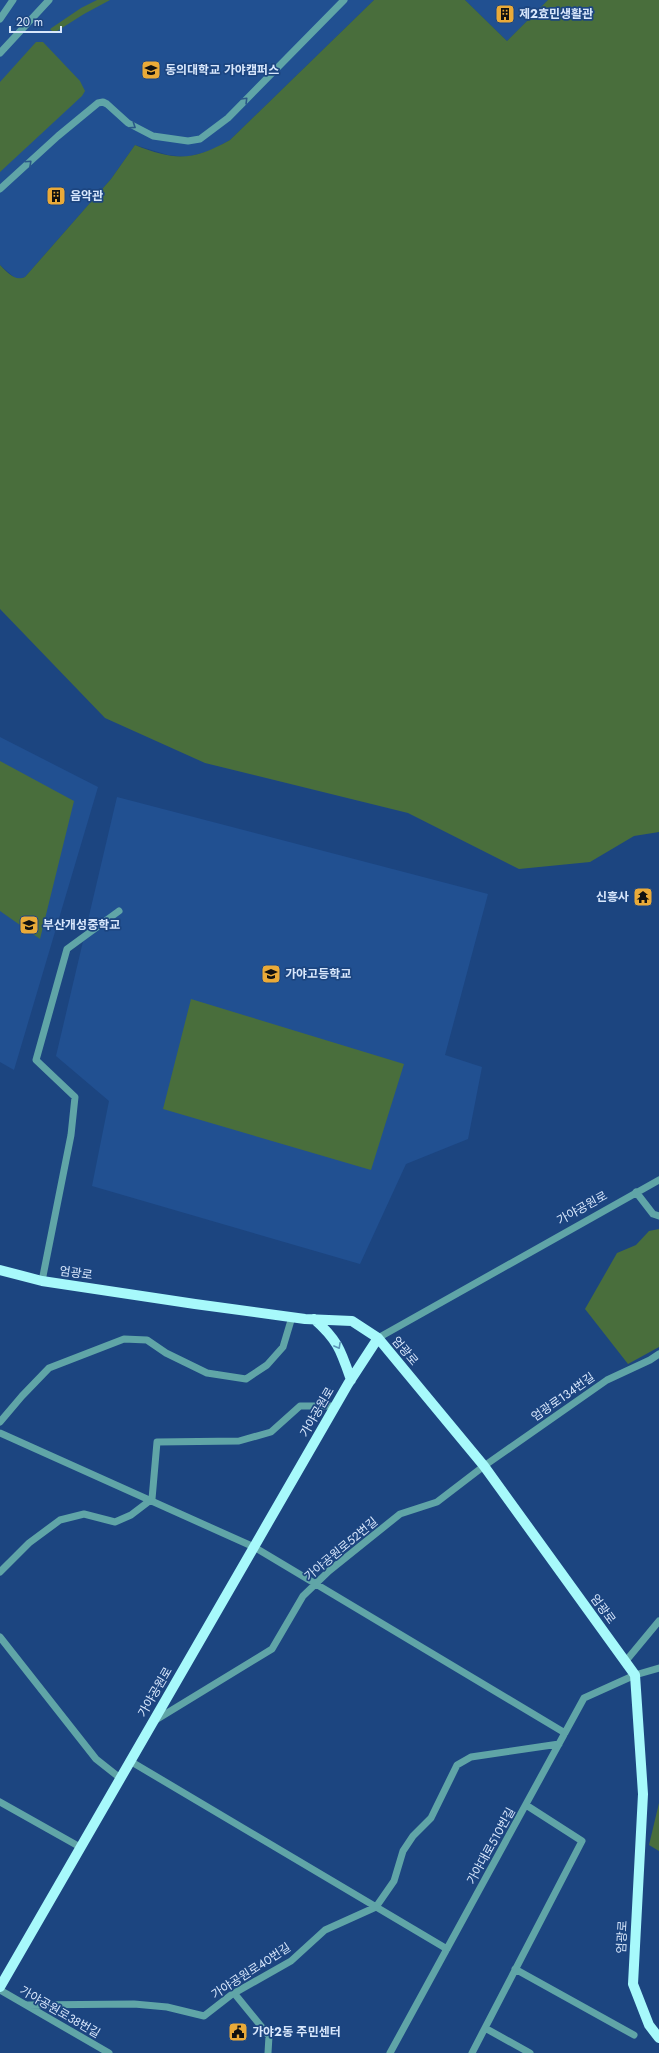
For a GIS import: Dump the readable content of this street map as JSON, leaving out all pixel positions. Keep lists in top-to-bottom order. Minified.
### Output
{"streets":{"main road":["가야공원로","엄광로"],"street":["엄광로134번길","가야공원로52번길","가야대로510번길","가야공원로40번길","가야공원로38번길"]},"crossings":[["가야공원로","엄광로"],["가야공원로","가야공원로52번길"],["가야공원로","가야공원로38번길"],["엄광로","엄광로134번길"],["엄광로","가야공원로52번길"],["엄광로","가야대로510번길"],["엄광로134번길","가야공원로52번길"],["가야공원로40번길","가야공원로38번길"]],"places":{"building":["제2효민생활관","음악관"],"school or university":["동의대학교 가야캠퍼스","부산개성중학교","가야고등학교"],"temple":["신흥사"],"public building":["가야2동 주민센터"]},"scale_bar":"20 m"}
